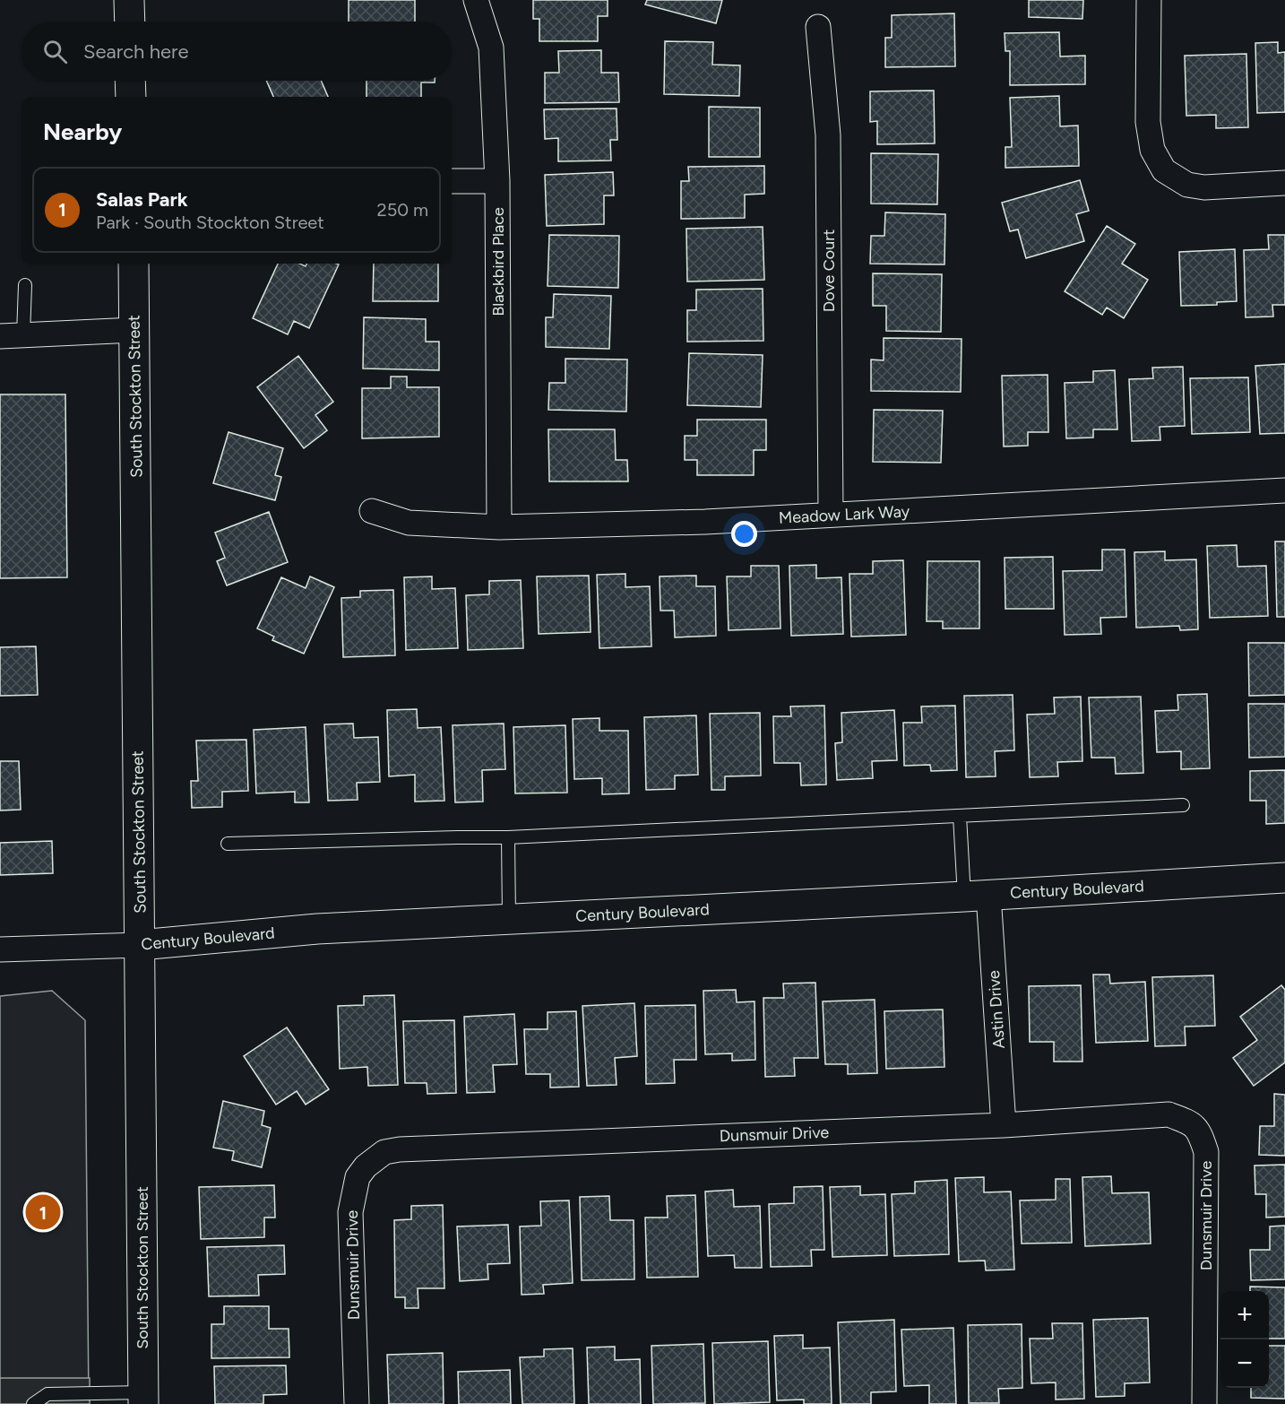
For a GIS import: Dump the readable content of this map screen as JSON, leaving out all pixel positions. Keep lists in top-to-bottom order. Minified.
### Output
{"streets":{"street":["Blackbird Place","Dove Court","South Stockton Street","Meadow Lark Way","Century Boulevard","Astin Drive","Dunsmuir Drive"]},"crossings":[["Blackbird Place","Meadow Lark Way"],["Dove Court","Meadow Lark Way"],["South Stockton Street","Century Boulevard"],["Century Boulevard","Astin Drive"],["Astin Drive","Dunsmuir Drive"]],"page":{"search":"Search here","heading":"Nearby","list":[{"mark":"1","name":"Salas Park","note":"Park · South Stockton Street","value":"250 m"}],"pins":"1","map_buttons":["+","−"]}}
